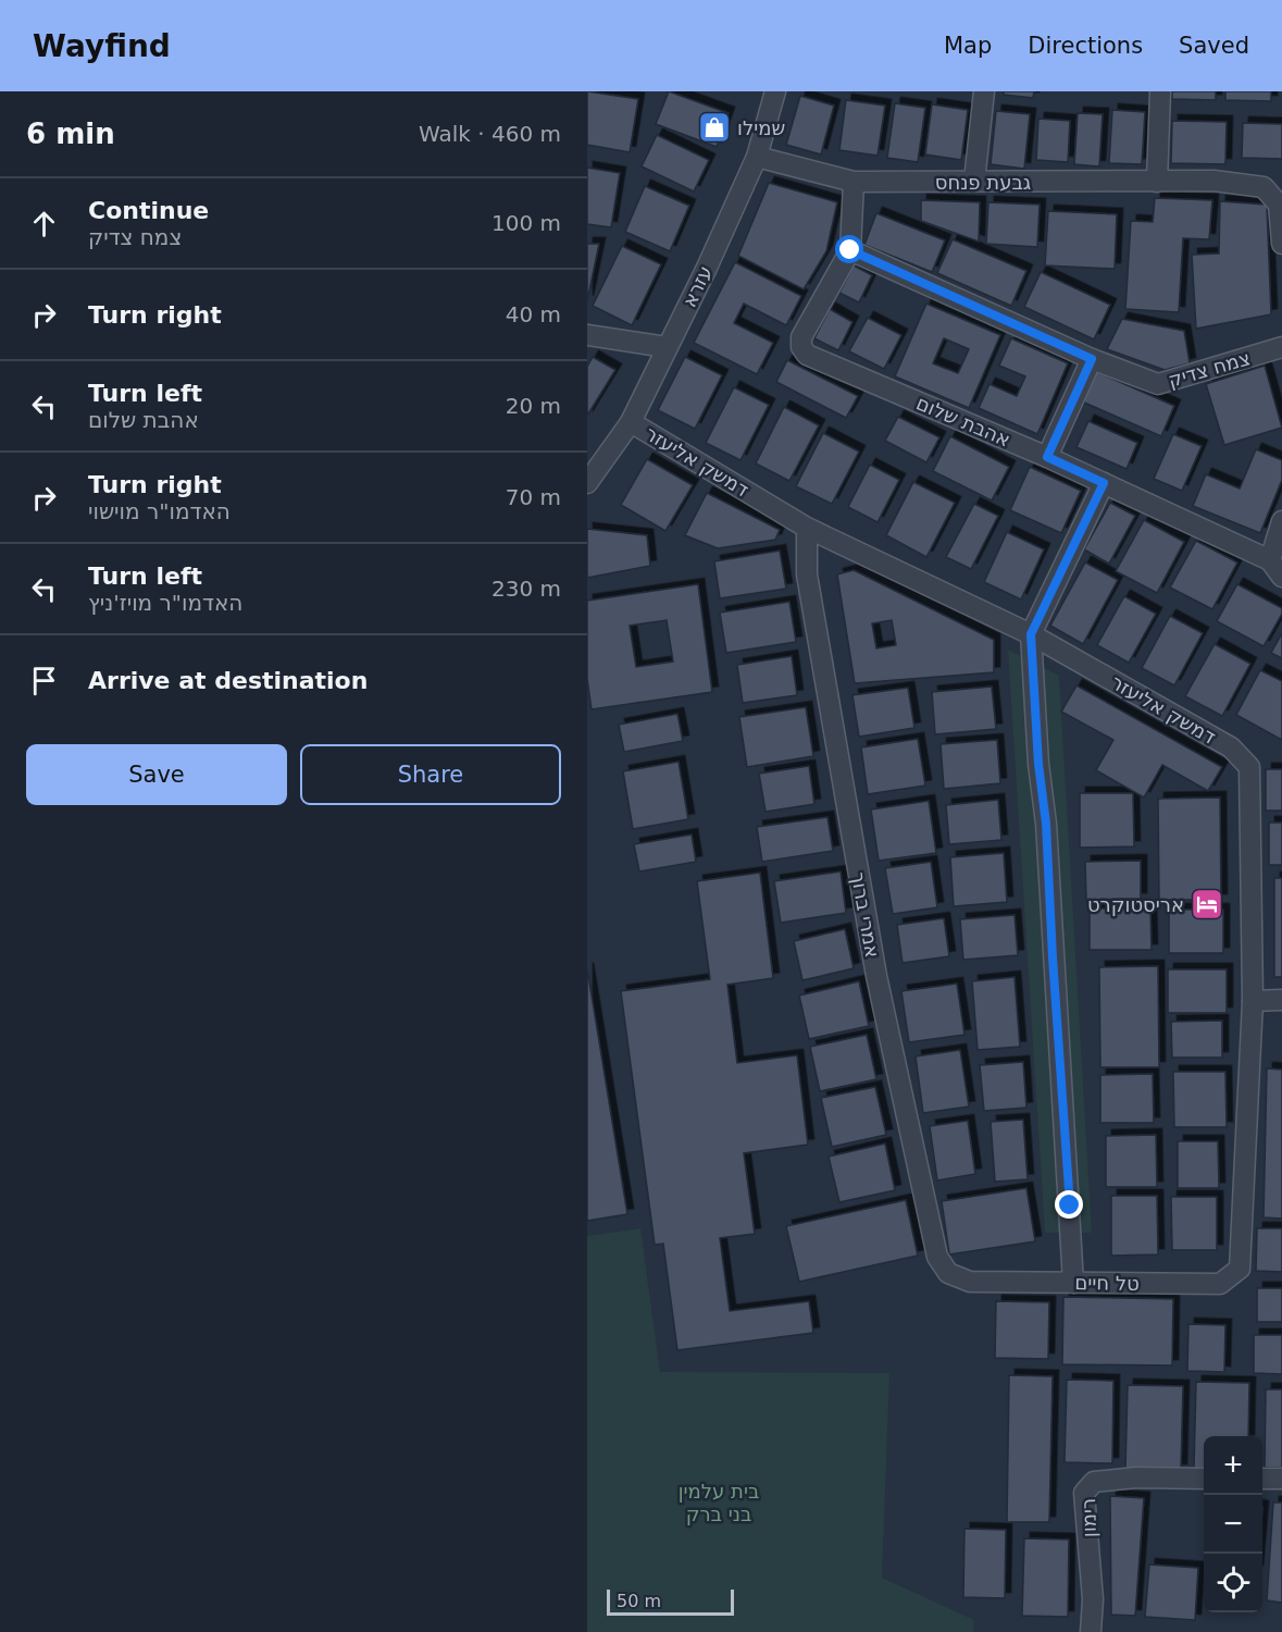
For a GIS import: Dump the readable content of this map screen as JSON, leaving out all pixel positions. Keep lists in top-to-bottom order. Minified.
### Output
{"streets":{"street":["גבעת פנחס","עזרא","צמח צדיק","אהבת שלום","דמשק אליעזר","אמרי ברוך","טל חיים","רימון"]},"crossings":[["גבעת פנחס","עזרא"],["גבעת פנחס","אהבת שלום"],["עזרא","דמשק אליעזר"],["צמח צדיק","אהבת שלום"],["דמשק אליעזר","אמרי ברוך"],["דמשק אליעזר","טל חיים"],["אמרי ברוך","טל חיים"]],"parks":["בית עלמין בני ברק"],"places":{"shop":["שמילו"],"hotel":["אריסטוקרט"]},"scale_bar":"50 m","page":{"header":"Wayfind","nav":["Map","Directions","Saved"],"heading":["6 min","Walk · 460 m"],"list":[["Continue","צמח צדיק","100 m"],["Turn right","40 m"],["Turn left","אהבת שלום","20 m"],["Turn right","האדמו\"ר מוישוי","70 m"],["Turn left","האדמו\"ר מויז'ניץ","230 m"],"Arrive at destination"],"buttons":["Save","Share"],"map_buttons":["+","−"],"scale":"50 m"}}
